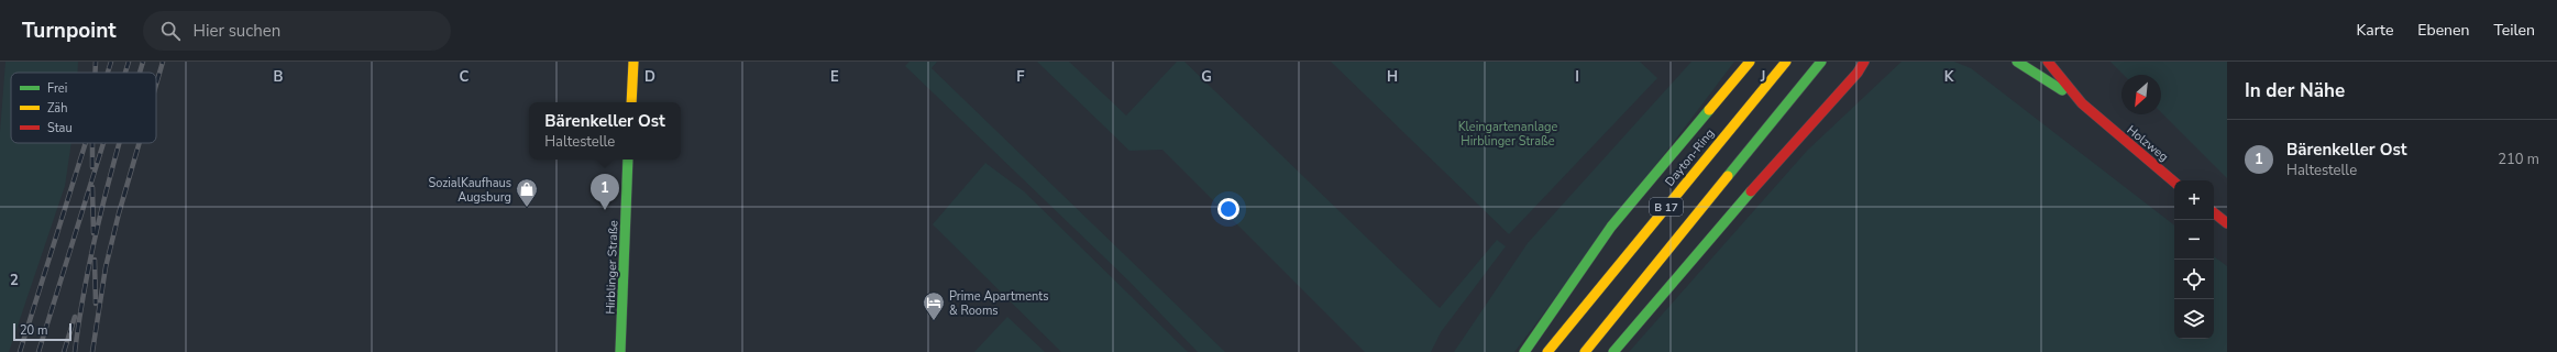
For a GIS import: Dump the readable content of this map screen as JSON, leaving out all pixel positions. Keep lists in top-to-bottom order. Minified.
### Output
{"streets":{"main road":["Holzweg","Dayton-Ring","B 17","Hirblinger Straße"]},"parks":["Kleingartenanlage Hirblinger Straße"],"places":{"shop":["SozialKaufhaus Augsburg"],"hotel":["Prime Apartments & Rooms"]},"legend":["Frei","Zäh","Stau"],"scale_bar":"20 m","north":"bottom left","page":{"header":"Turnpoint","search":"Hier suchen","nav":["Karte","Ebenen","Teilen"],"heading":"In der Nähe","popup":["Bärenkeller Ost","Haltestelle"],"list":[{"mark":"1","name":"Bärenkeller Ost","note":"Haltestelle","value":"210 m"}],"pins":"1","map_buttons":["+","−"],"scale":"20 m"},"grid":{"columns":["B","C","D","E","F","G","H","I","J","K"],"rows":["2"]}}
